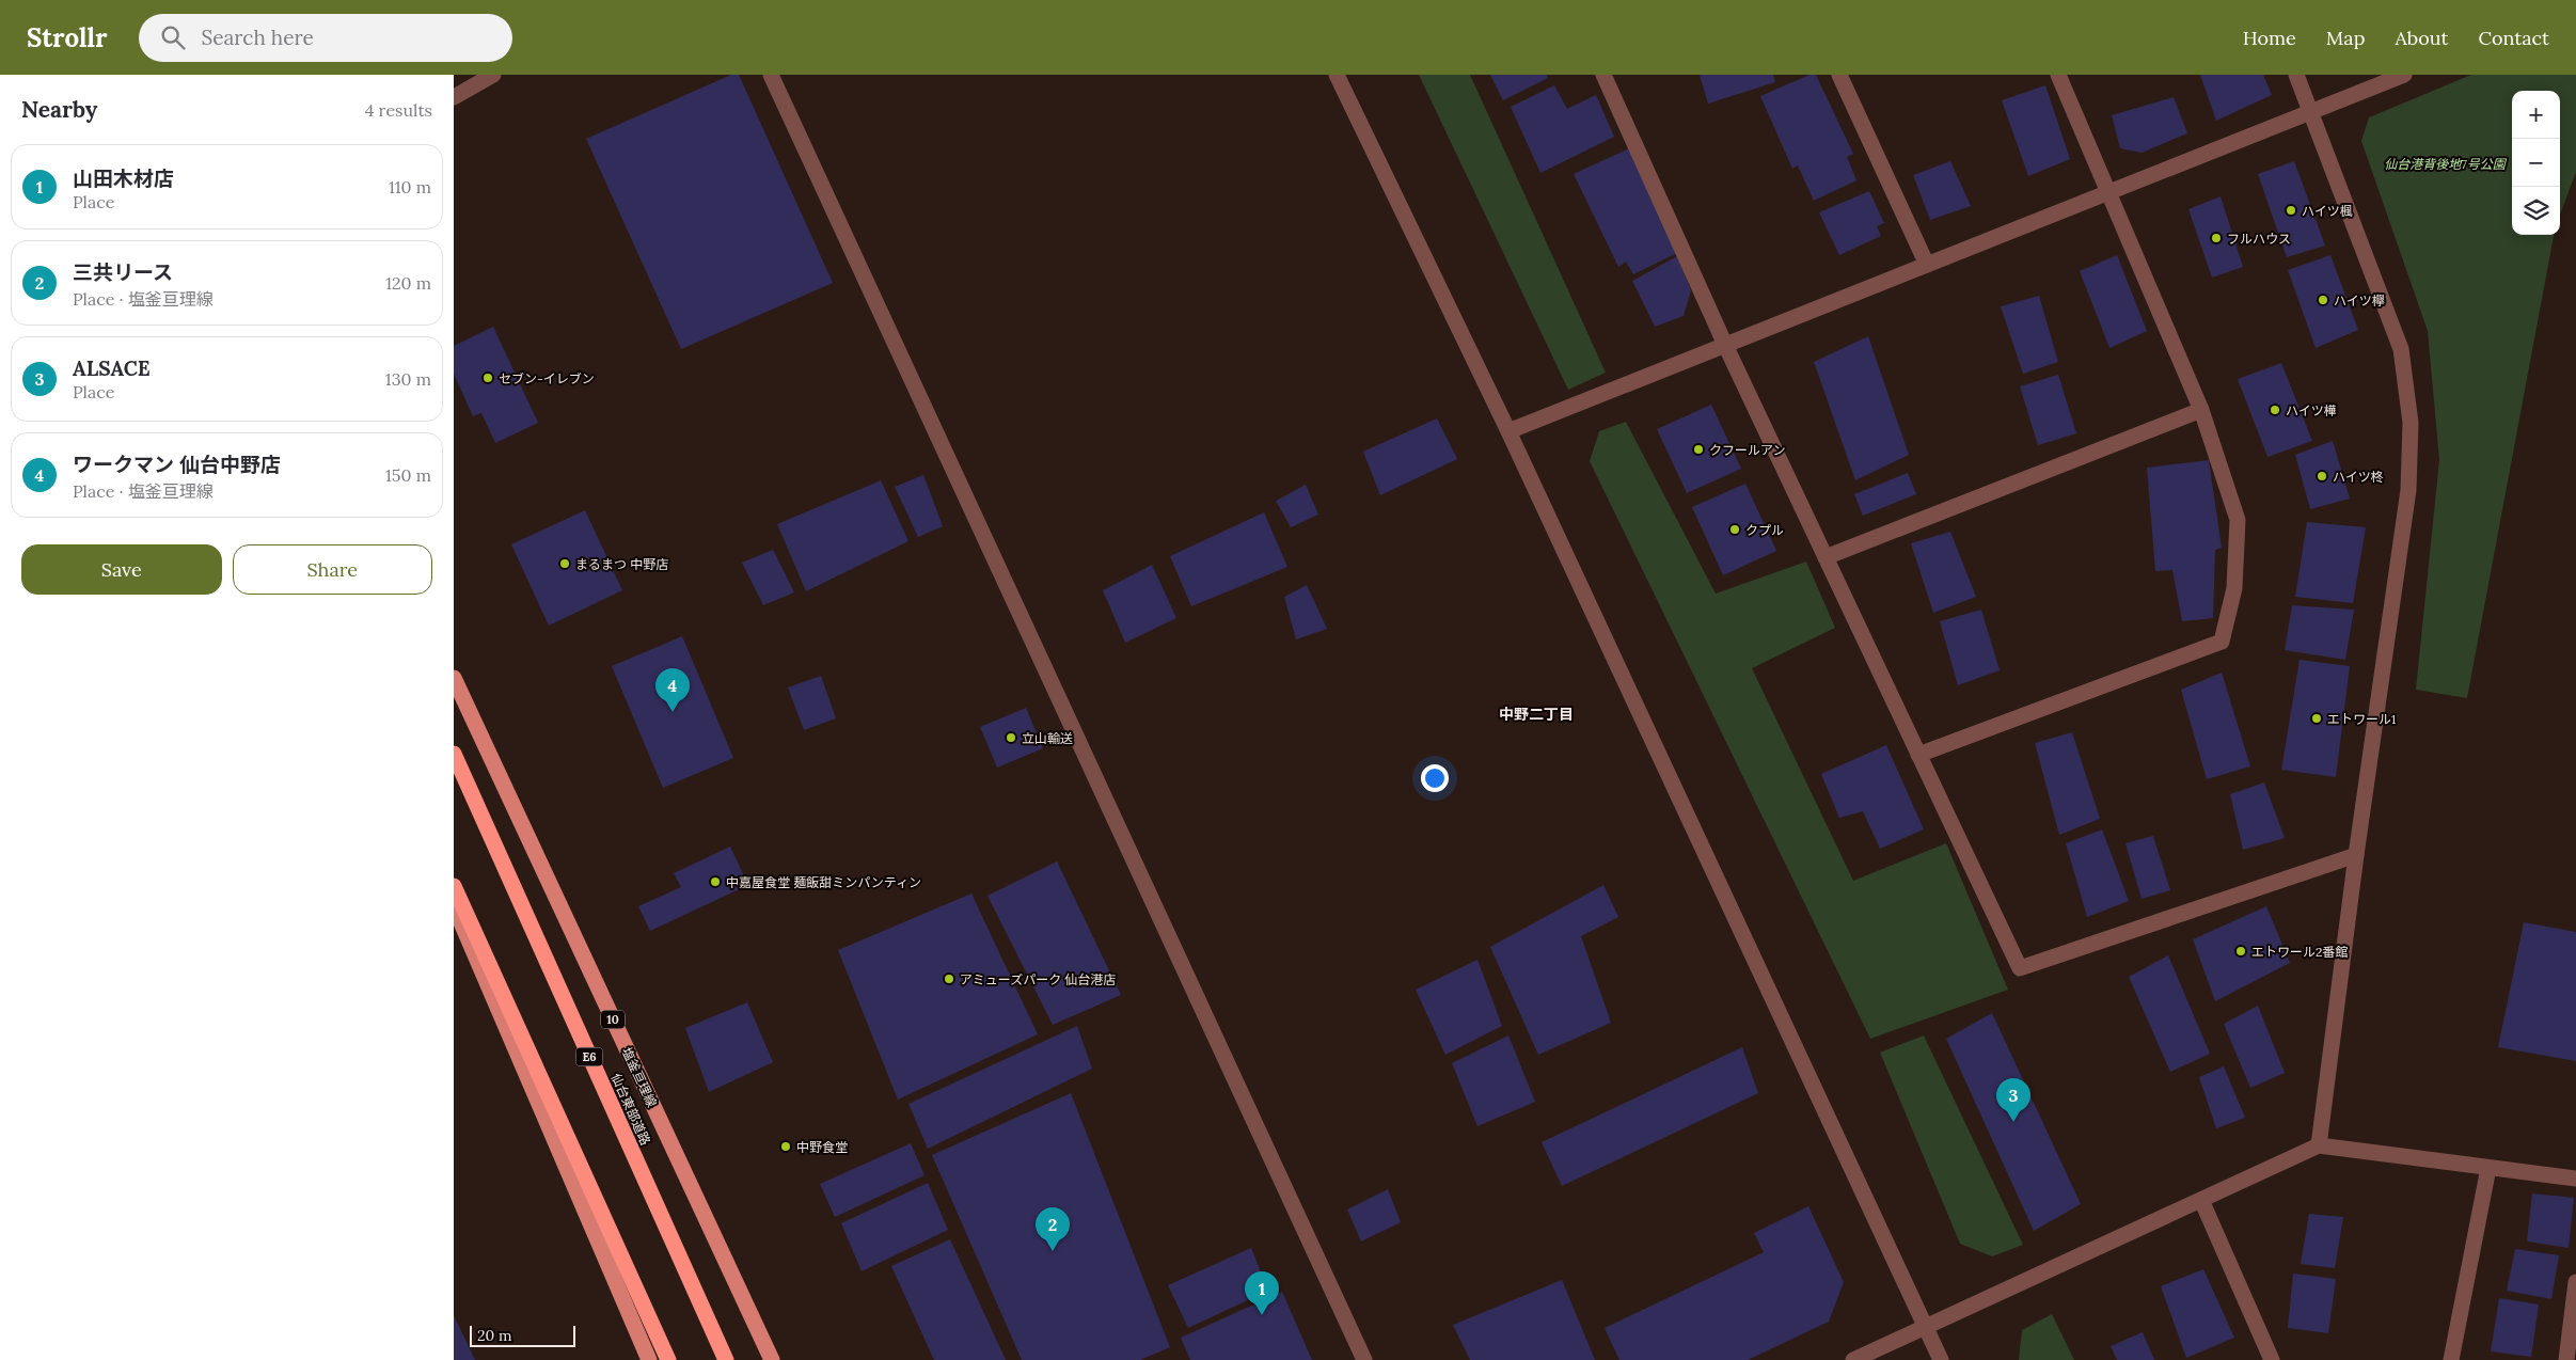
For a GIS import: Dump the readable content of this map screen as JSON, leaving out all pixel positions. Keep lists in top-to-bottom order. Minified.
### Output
{"streets":{"highway":["E6","仙台東部道路"],"main road":["10","塩釜亘理線"]},"districts":["中野二丁目"],"parks":["仙台港背後地7号公園"],"places":["ハイツ楓","フルハウス","ハイツ欅","セブン-イレブン","ハイツ樺","クフールアン","ハイツ柊","クプル","まるまつ 中野店","エトワール1","立山輸送","中嘉屋食堂 麺飯甜ミンパンティン","エトワール2番館","アミューズパーク 仙台港店","中野食堂"],"scale_bar":"20 m","page":{"header":"Strollr","search":"Search here","nav":["Home","Map","About","Contact"],"heading":["Nearby","4 results"],"map_buttons":["+","−"],"list":[{"mark":"1","name":"山田木材店","note":"Place","value":"110 m"},{"mark":"2","name":"三共リース","note":"Place · 塩釜亘理線","value":"120 m"},{"mark":"3","name":"ALSACE","note":"Place","value":"130 m"},{"mark":"4","name":"ワークマン 仙台中野店","note":"Place · 塩釜亘理線","value":"150 m"}],"buttons":["Save","Share"],"pins":["4","3","2","1"],"scale":"20 m"}}
